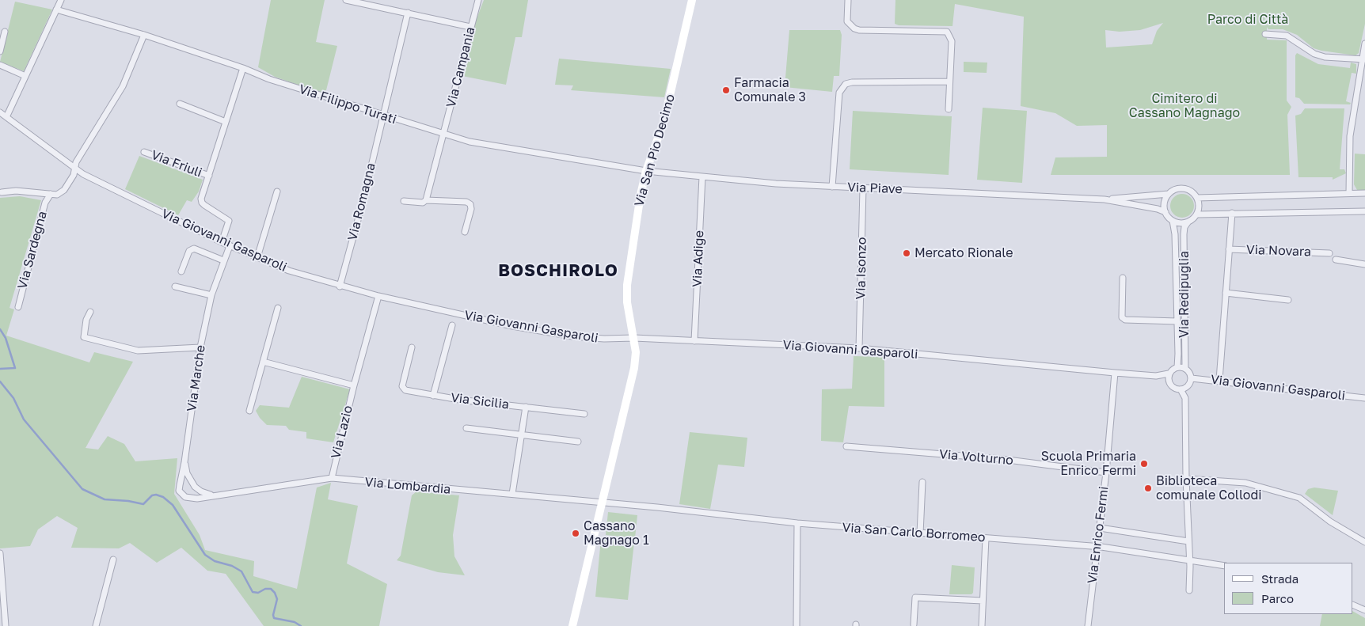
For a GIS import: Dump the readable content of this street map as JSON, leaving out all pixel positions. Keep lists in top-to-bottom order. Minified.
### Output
{"streets":{"street":["Via Campania","Via Filippo Turati","Via San Pio Decimo","Via Friuli","Via Piave","Via Romagna","Via Giovanni Gasparoli","Via Sardegna","Via Novara","Via Adige","Via Isonzo","Via Redipuglia","Via Marche","Via Sicilia","Via Lazio","Via Volturno","Via Lombardia","Via San Carlo Borromeo","Via Enrico Fermi"]},"crossings":[["Via Campania","Via Filippo Turati"],["Via Filippo Turati","Via San Pio Decimo"],["Via Filippo Turati","Via Friuli"],["Via Filippo Turati","Via Piave"],["Via Filippo Turati","Via Romagna"],["Via San Pio Decimo","Via Piave"],["Via San Pio Decimo","Via Giovanni Gasparoli"],["Via San Pio Decimo","Via Lombardia"],["Via San Pio Decimo","Via San Carlo Borromeo"],["Via Friuli","Via Giovanni Gasparoli"],["Via Piave","Via Adige"],["Via Piave","Via Isonzo"],["Via Piave","Via Redipuglia"],["Via Romagna","Via Giovanni Gasparoli"],["Via Giovanni Gasparoli","Via Sardegna"],["Via Giovanni Gasparoli","Via Novara"],["Via Giovanni Gasparoli","Via Adige"],["Via Giovanni Gasparoli","Via Isonzo"],["Via Giovanni Gasparoli","Via Redipuglia"],["Via Giovanni Gasparoli","Via Marche"],["Via Giovanni Gasparoli","Via Lazio"],["Via Giovanni Gasparoli","Via Enrico Fermi"],["Via Marche","Via Lombardia"],["Via Sicilia","Via Lombardia"],["Via Lazio","Via Lombardia"],["Via Volturno","Via Enrico Fermi"],["Via Lombardia","Via San Carlo Borromeo"],["Via San Carlo Borromeo","Via Enrico Fermi"]],"districts":["BOSCHIROLO"],"parks":["Parco di Città","Cimitero di Cassano Magnago"],"places":["Farmacia Comunale 3","Mercato Rionale","Scuola Primaria Enrico Fermi","Biblioteca comunale Collodi","Cassano Magnago 1"],"legend":["Strada","Parco"]}
